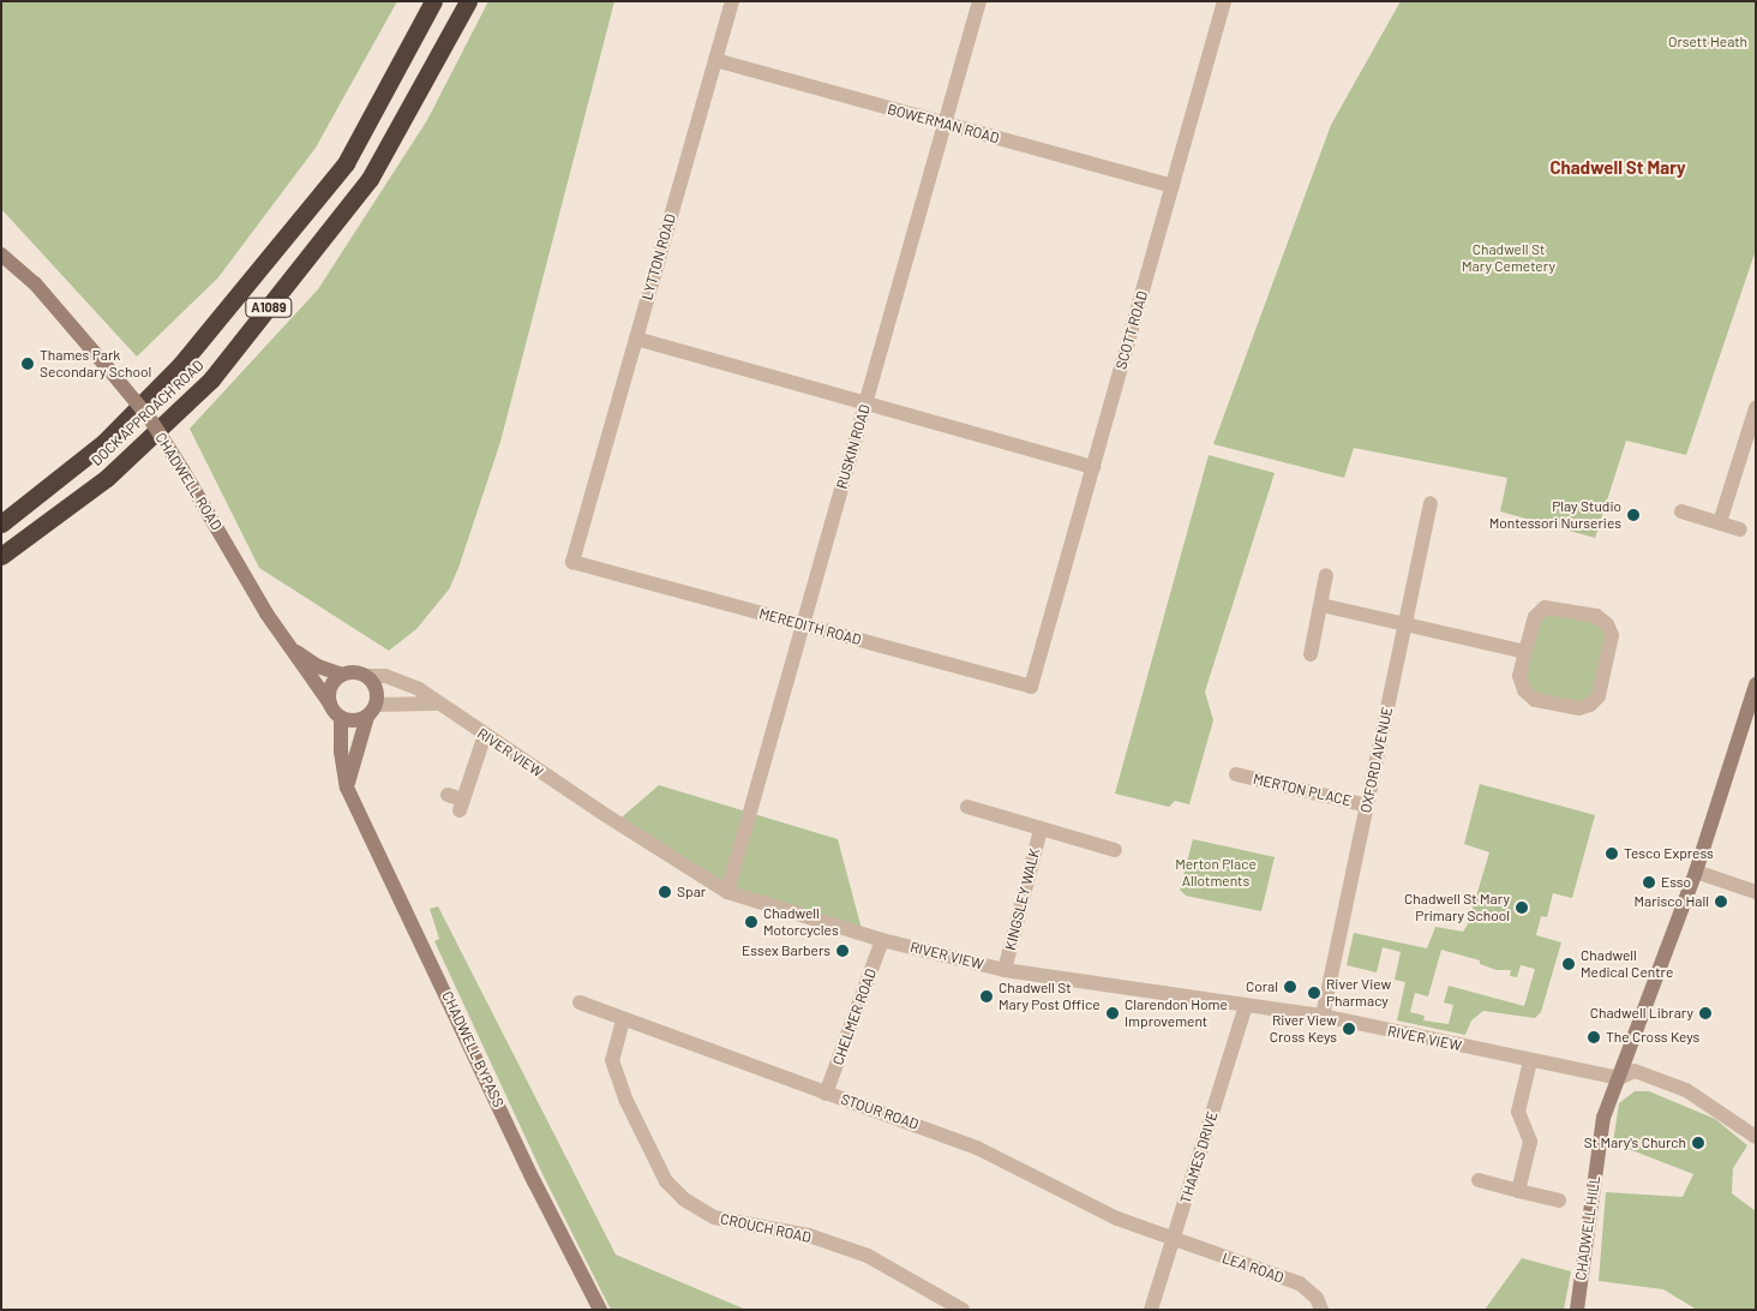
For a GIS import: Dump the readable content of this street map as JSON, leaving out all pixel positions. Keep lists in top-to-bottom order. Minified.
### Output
{"streets":{"highway":["A1089","DOCK APPROACH ROAD"],"main road":["CHADWELL ROAD","CHADWELL BYPASS","CHADWELL HILL"],"street":["BOWERMAN ROAD","LYTTON ROAD","SCOTT ROAD","RUSKIN ROAD","MEREDITH ROAD","RIVER VIEW","OXFORD AVENUE","MERTON PLACE","KINGSLEY WALK","CHELMER ROAD","STOUR ROAD","THAMES DRIVE","CROUCH ROAD","LEA ROAD"]},"crossings":[["BOWERMAN ROAD","LYTTON ROAD"],["BOWERMAN ROAD","SCOTT ROAD"],["BOWERMAN ROAD","RUSKIN ROAD"],["LYTTON ROAD","MEREDITH ROAD"],["SCOTT ROAD","MEREDITH ROAD"],["RUSKIN ROAD","MEREDITH ROAD"],["RUSKIN ROAD","RIVER VIEW"],["CHADWELL ROAD","RIVER VIEW"],["CHADWELL ROAD","CHADWELL BYPASS"],["RIVER VIEW","OXFORD AVENUE"],["RIVER VIEW","KINGSLEY WALK"],["RIVER VIEW","CHELMER ROAD"],["RIVER VIEW","CHADWELL BYPASS"],["RIVER VIEW","THAMES DRIVE"],["RIVER VIEW","CHADWELL HILL"],["OXFORD AVENUE","MERTON PLACE"],["CHELMER ROAD","STOUR ROAD"],["STOUR ROAD","THAMES DRIVE"],["STOUR ROAD","CROUCH ROAD"],["STOUR ROAD","LEA ROAD"],["THAMES DRIVE","LEA ROAD"]],"districts":["Chadwell St Mary"],"parks":["Orsett Heath","Chadwell St Mary Cemetery","Merton Place Allotments"],"places":["Thames Park Secondary School","Play Studio Montessori Nurseries","Tesco Express","Esso","Spar","Marisco Hall","Chadwell St Mary Primary School","Chadwell Motorcycles","Essex Barbers","Chadwell Medical Centre","Coral","River View Pharmacy","Chadwell St Mary Post Office","Clarendon Home Improvement","Chadwell Library","River View Cross Keys","The Cross Keys","St Mary's Church"]}
